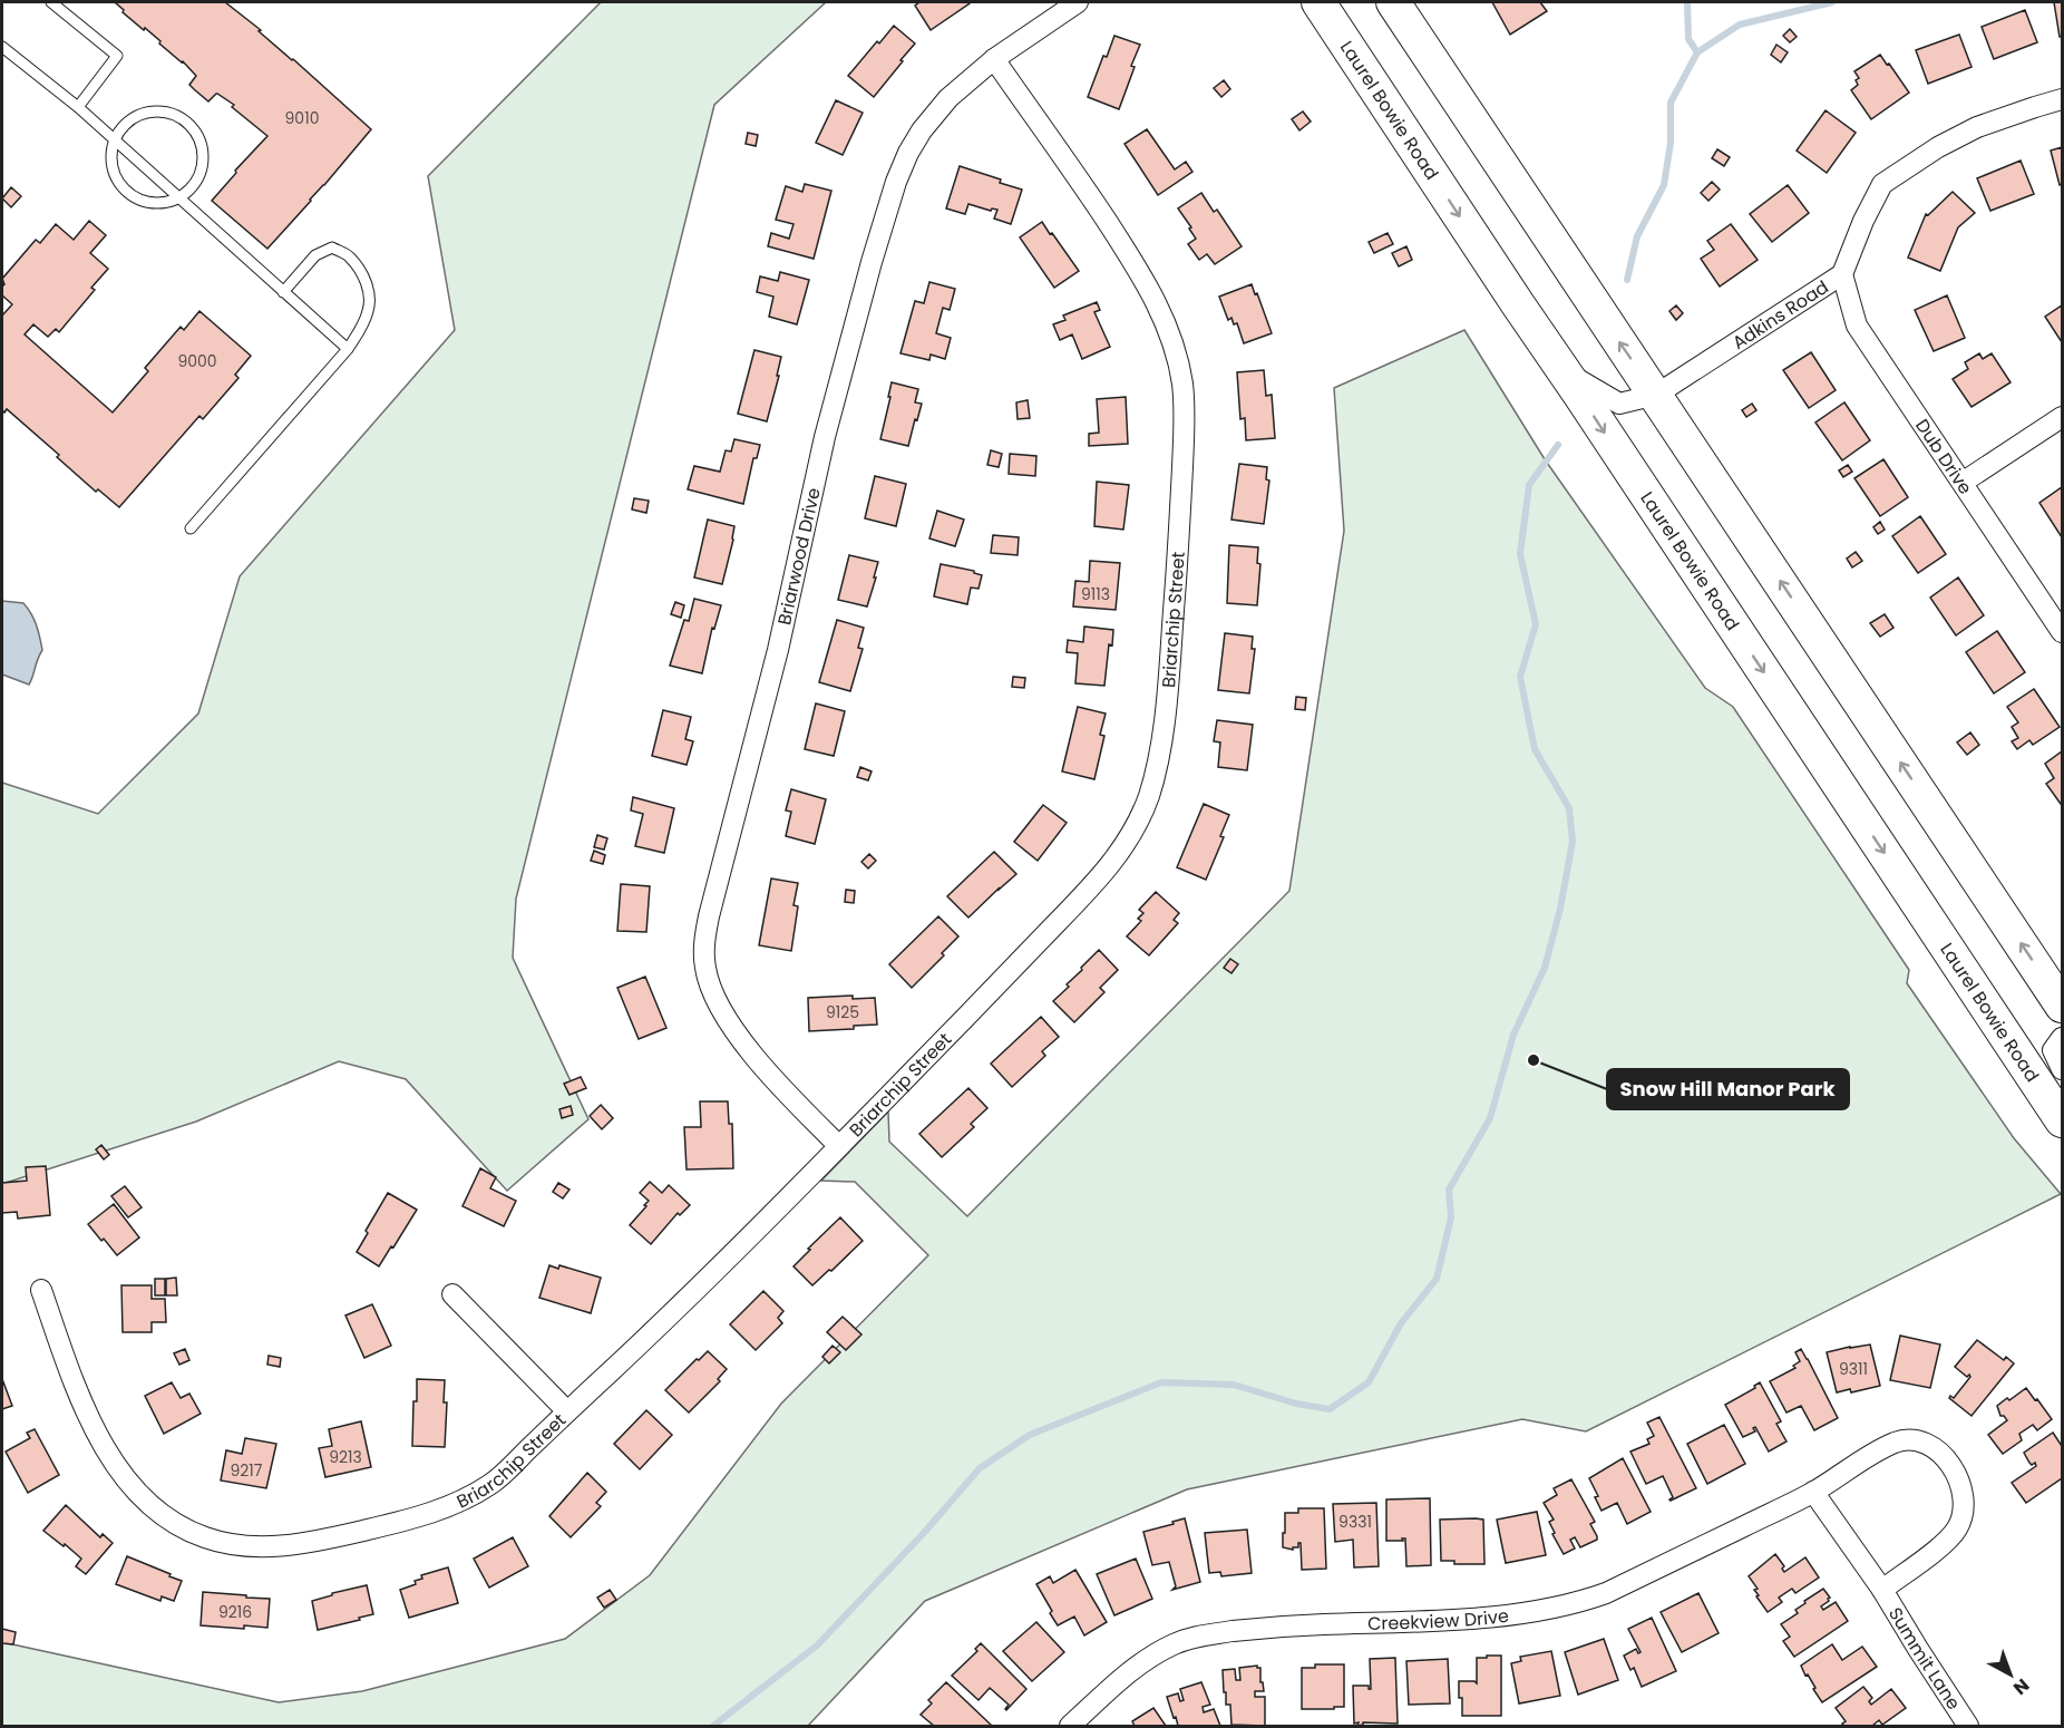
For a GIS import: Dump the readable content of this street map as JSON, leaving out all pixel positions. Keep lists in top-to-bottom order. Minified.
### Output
{"streets":{"main road":["Laurel Bowie Road"],"street":["Adkins Road","Dub Drive","Briarwood Drive","Briarchip Street","Creekview Drive","Summit Lane"]},"crossings":[["Laurel Bowie Road","Adkins Road"],["Adkins Road","Dub Drive"],["Briarwood Drive","Briarchip Street"],["Creekview Drive","Summit Lane"]],"places":["Snow Hill Manor Park"],"house_numbers":["9010","9000","9113","9125","9311","9213","9217","9331","9216"],"north":"bottom right"}
